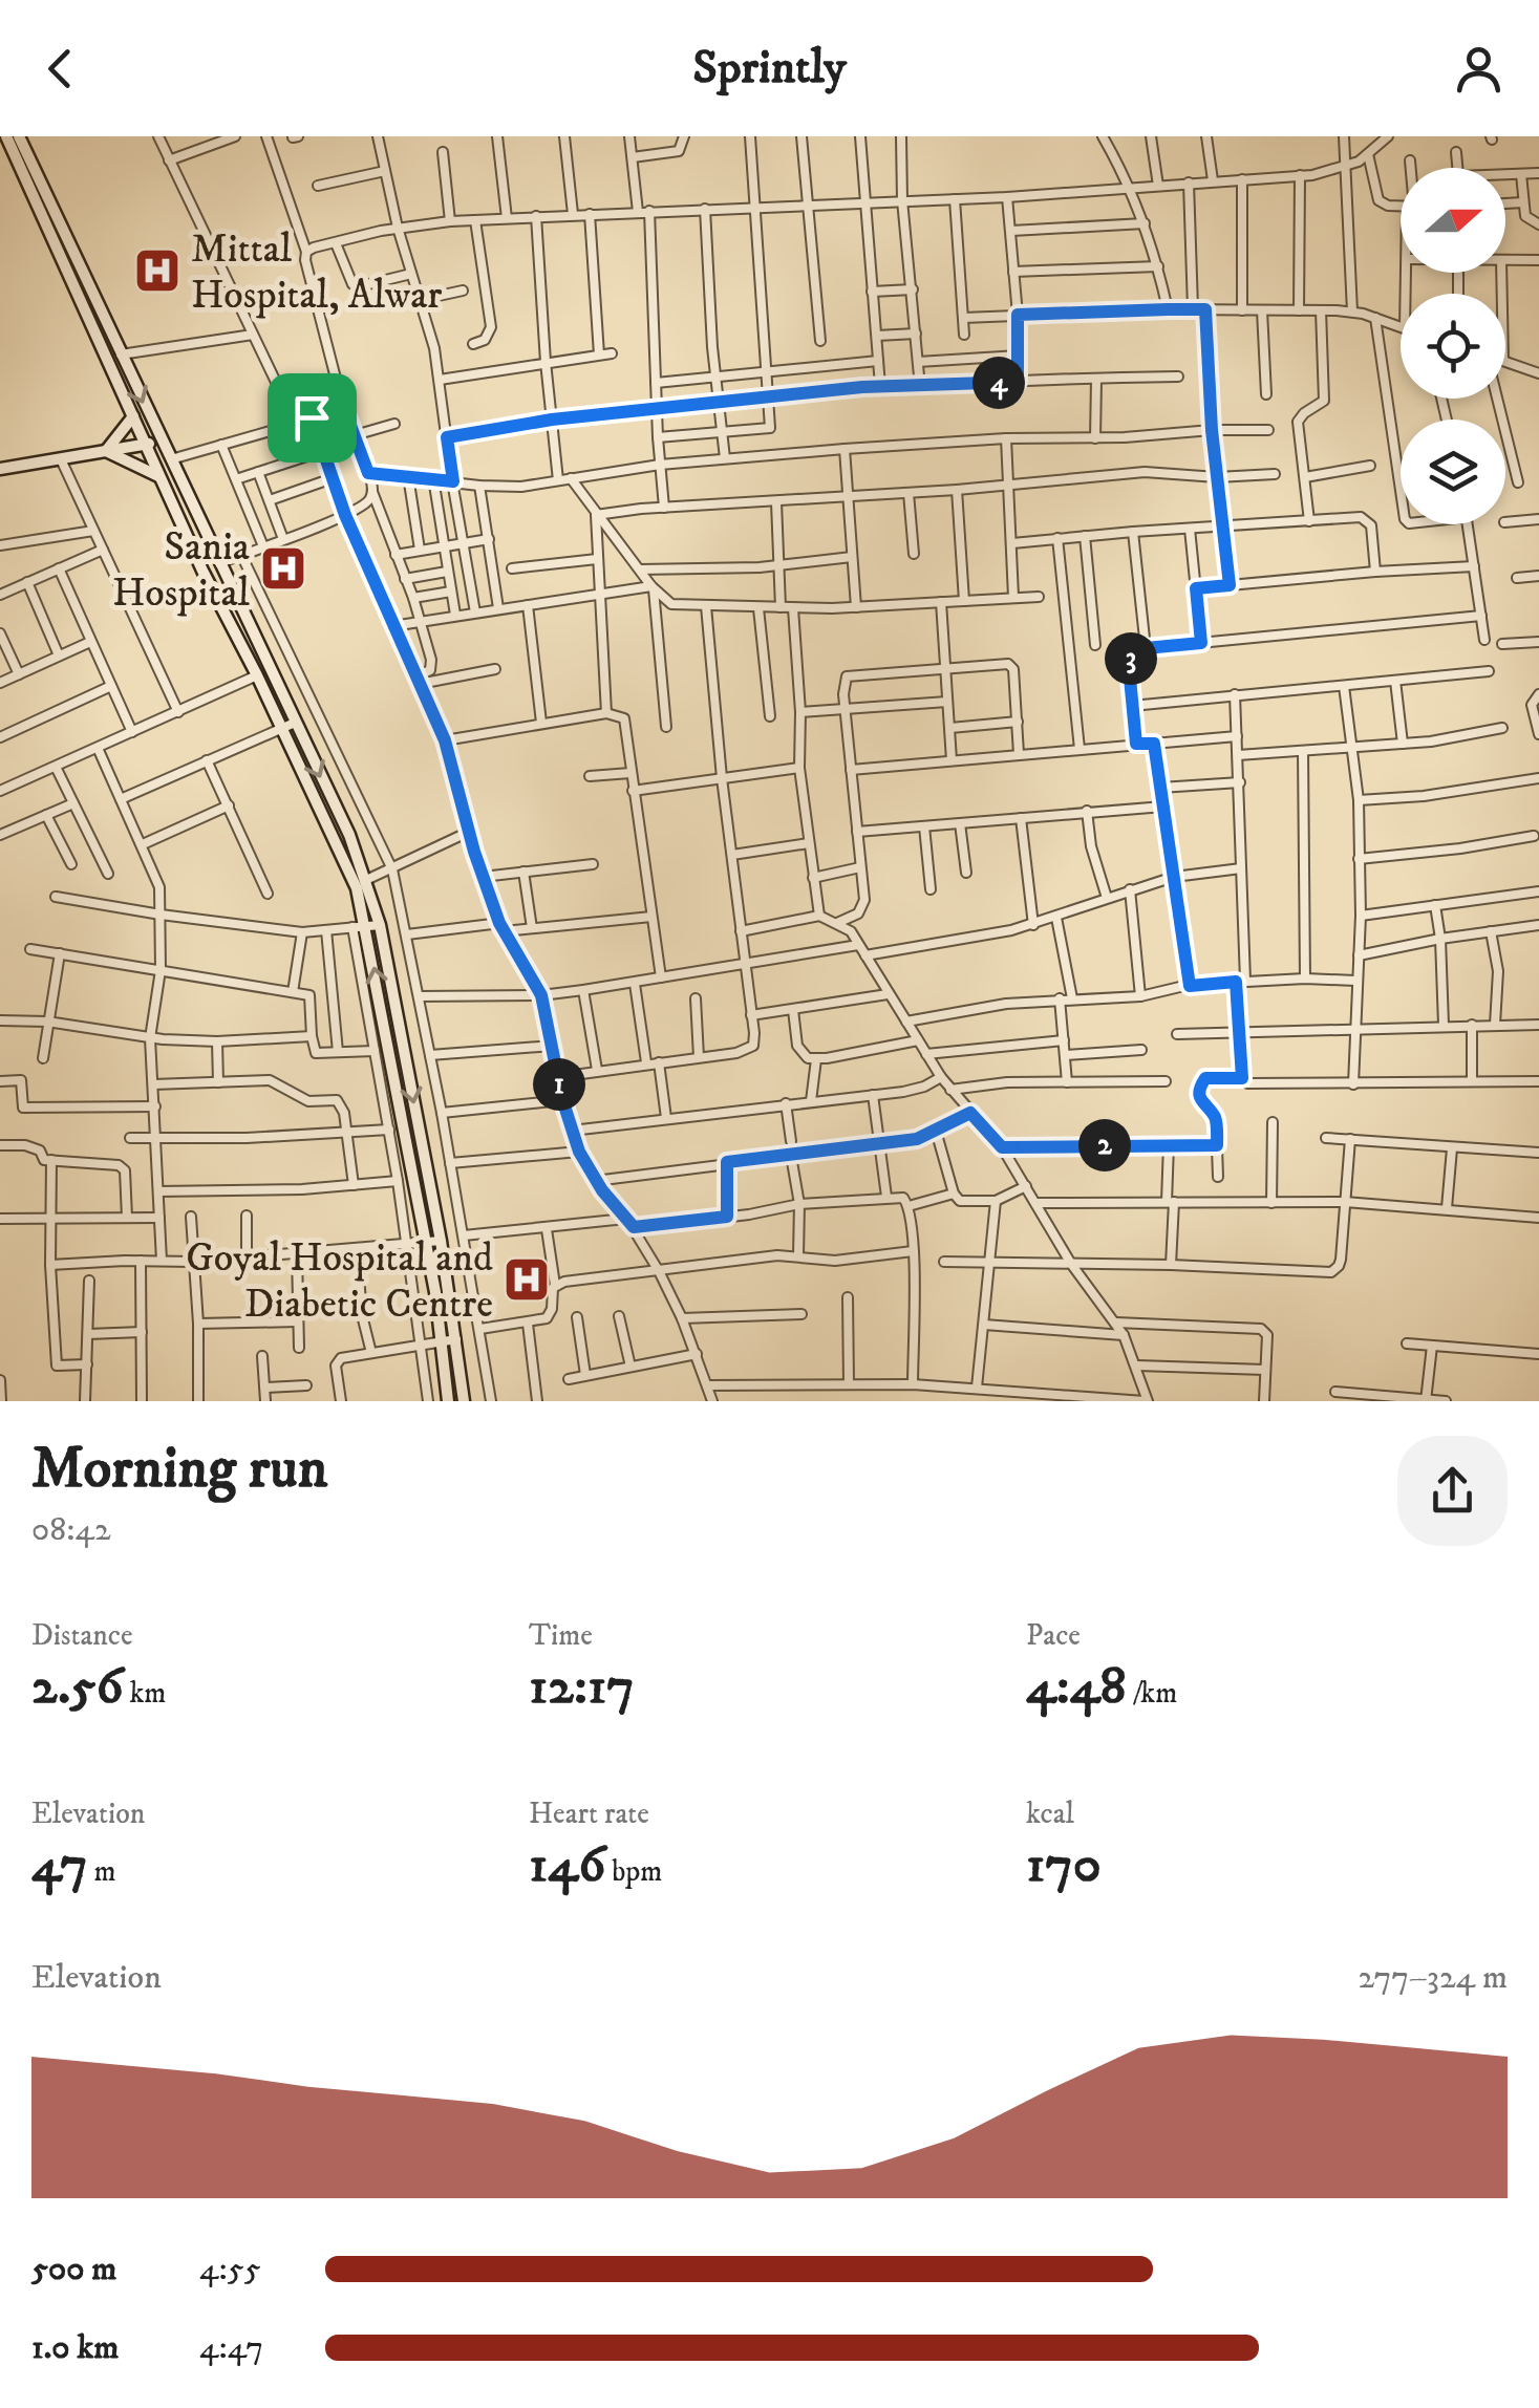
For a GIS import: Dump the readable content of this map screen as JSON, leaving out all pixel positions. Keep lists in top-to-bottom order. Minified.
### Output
{"places":{"hospital":["Mittal Hospital, Alwar","Sania Hospital","Goyal Hospital and Diabetic Centre"]},"north":"right","page":{"header":"Sprintly","pins":["4","3","1","2"],"heading":["Morning run","08:42"],"stats":[["Distance","2.56 km"],["Time","12:17"],["Pace","4:48 /km"],["Elevation","47 m"],["Heart rate","146 bpm"],["kcal","170"]],"chart":["Elevation","277–324 m"],"list":[{"name":"500 m","note":"4:55"},{"name":"1.0 km","note":"4:47"}]}}
